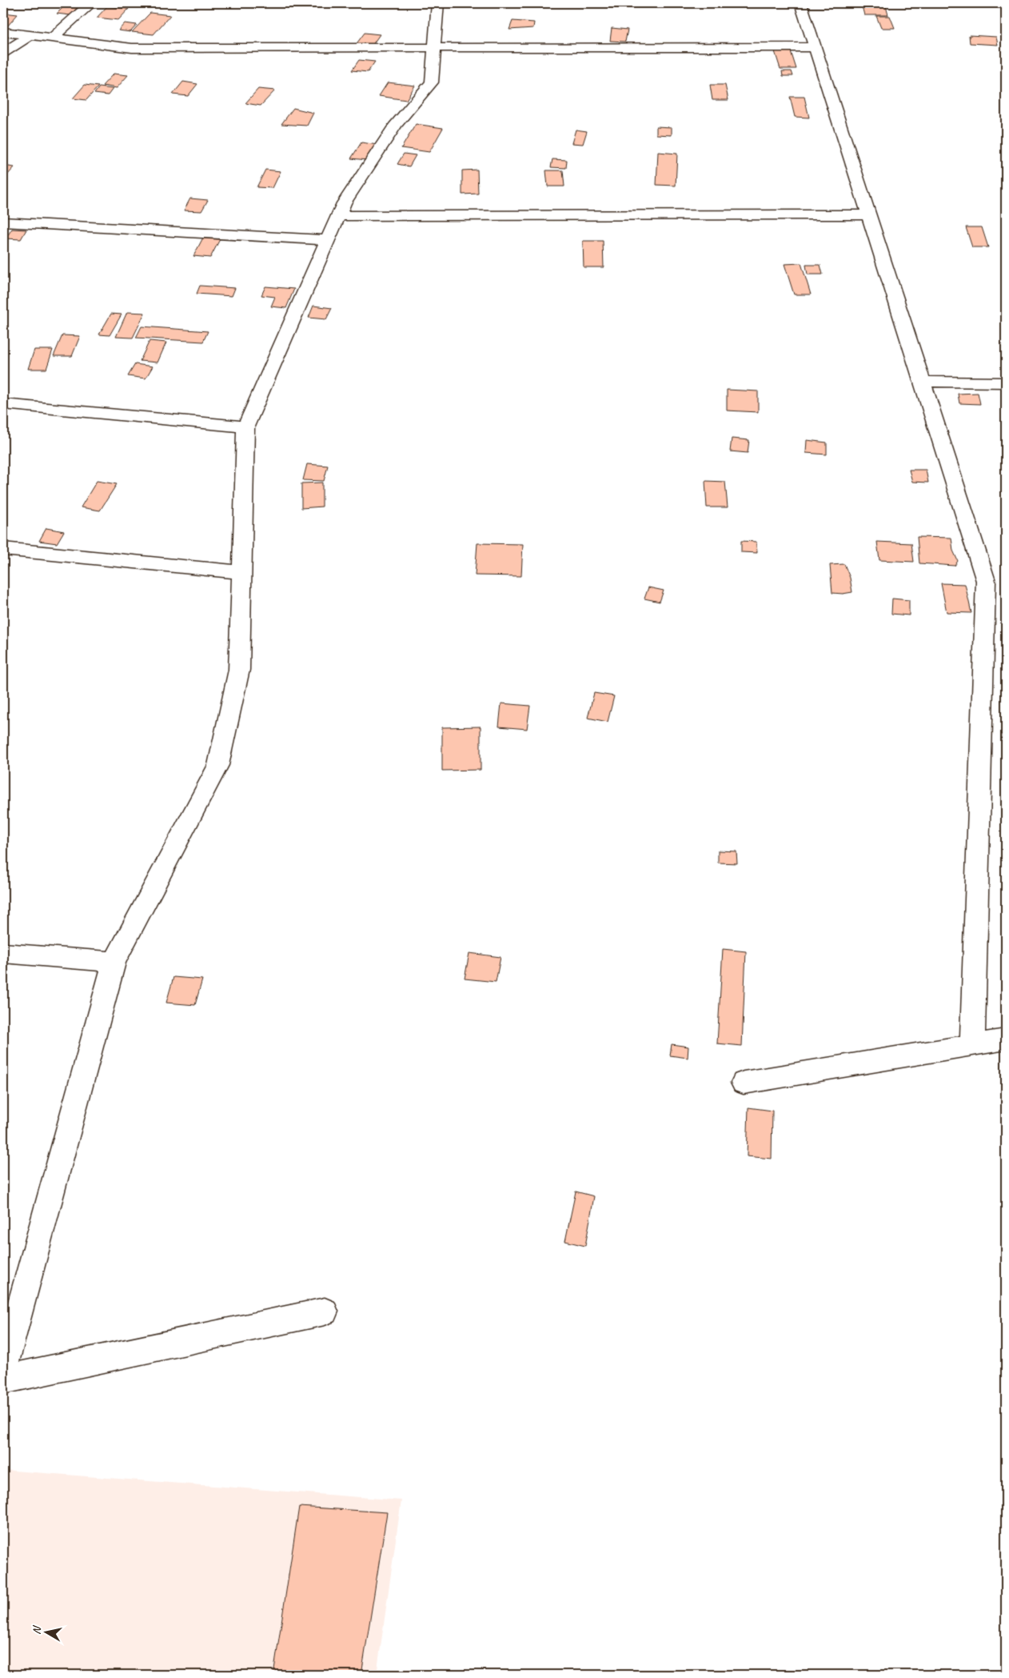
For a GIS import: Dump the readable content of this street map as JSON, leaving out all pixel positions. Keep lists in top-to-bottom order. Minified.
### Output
{"north":"left"}
